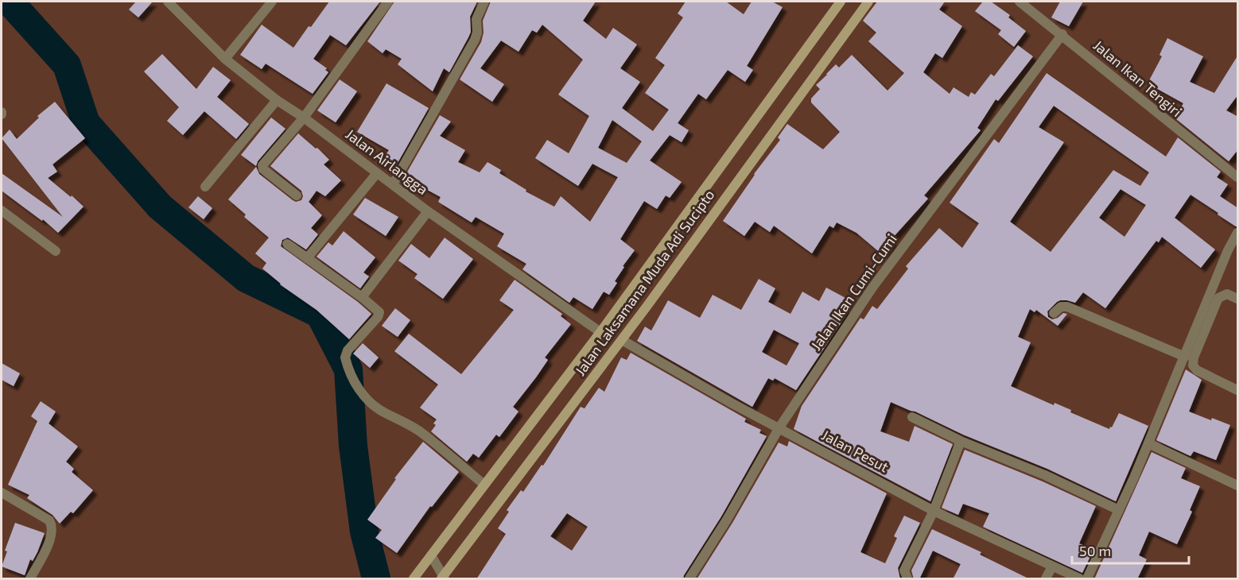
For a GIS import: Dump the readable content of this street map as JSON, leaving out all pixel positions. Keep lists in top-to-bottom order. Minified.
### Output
{"streets":{"main road":["Jalan Laksamana Muda Adi Sucipto"],"street":["Jalan Ikan Tengiri","Jalan Airlangga","Jalan Ikan Cumi-Cumi","Jalan Pesut"]},"crossings":[["Jalan Ikan Tengiri","Jalan Ikan Cumi-Cumi"],["Jalan Airlangga","Jalan Laksamana Muda Adi Sucipto"],["Jalan Laksamana Muda Adi Sucipto","Jalan Pesut"],["Jalan Ikan Cumi-Cumi","Jalan Pesut"]],"scale_bar":"50 m"}
